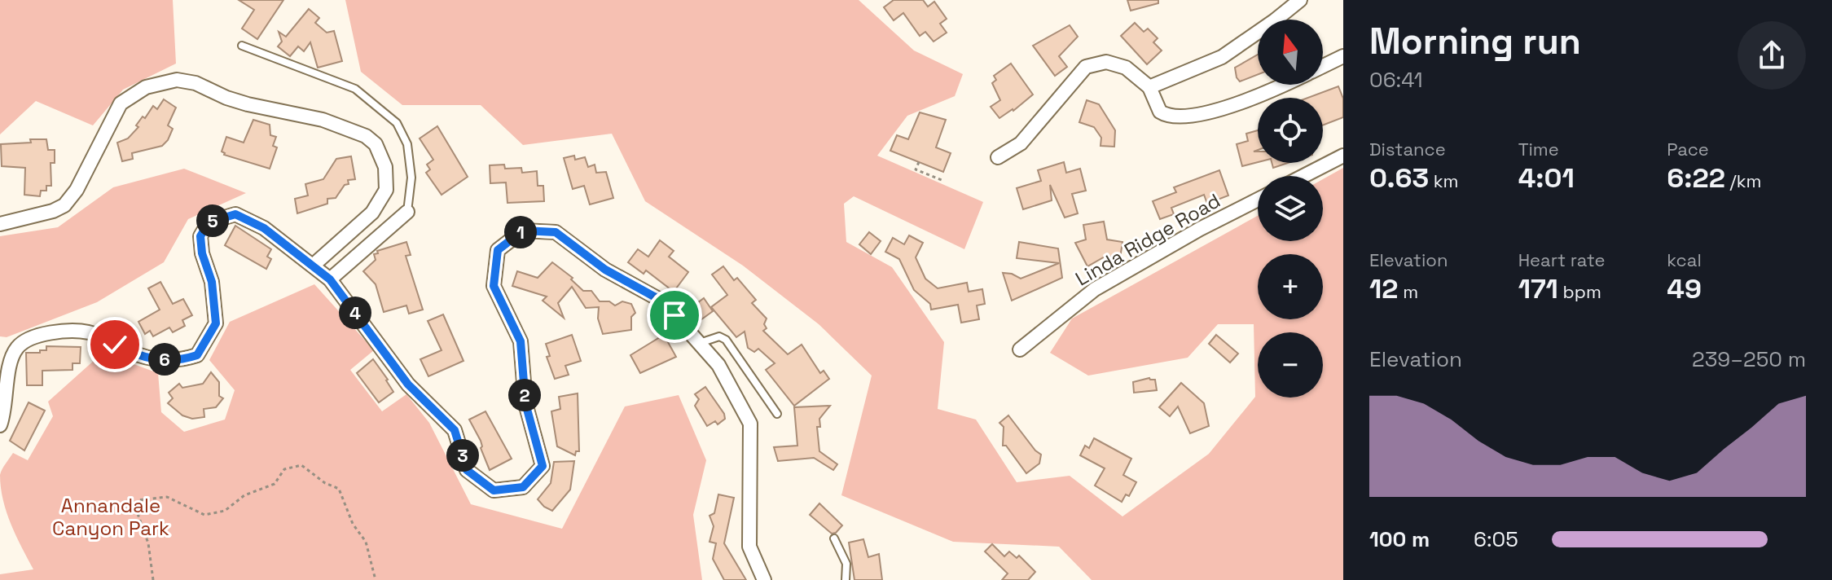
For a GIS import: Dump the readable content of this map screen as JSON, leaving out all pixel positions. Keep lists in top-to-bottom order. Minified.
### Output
{"streets":{"street":["Linda Ridge Road"]},"parks":["Annandale Canyon Park"],"north":"top","page":{"heading":["Morning run","06:41"],"map_buttons":["+","−"],"stats":[["Distance","0.63 km"],["Time","4:01"],["Pace","6:22 /km"],["Elevation","12 m"],["Heart rate","171 bpm"],["kcal","49"]],"pins":["5","1","4","6","2","3"],"chart":["Elevation","239–250 m"],"list":[{"name":"100 m","note":"6:05"}]}}
